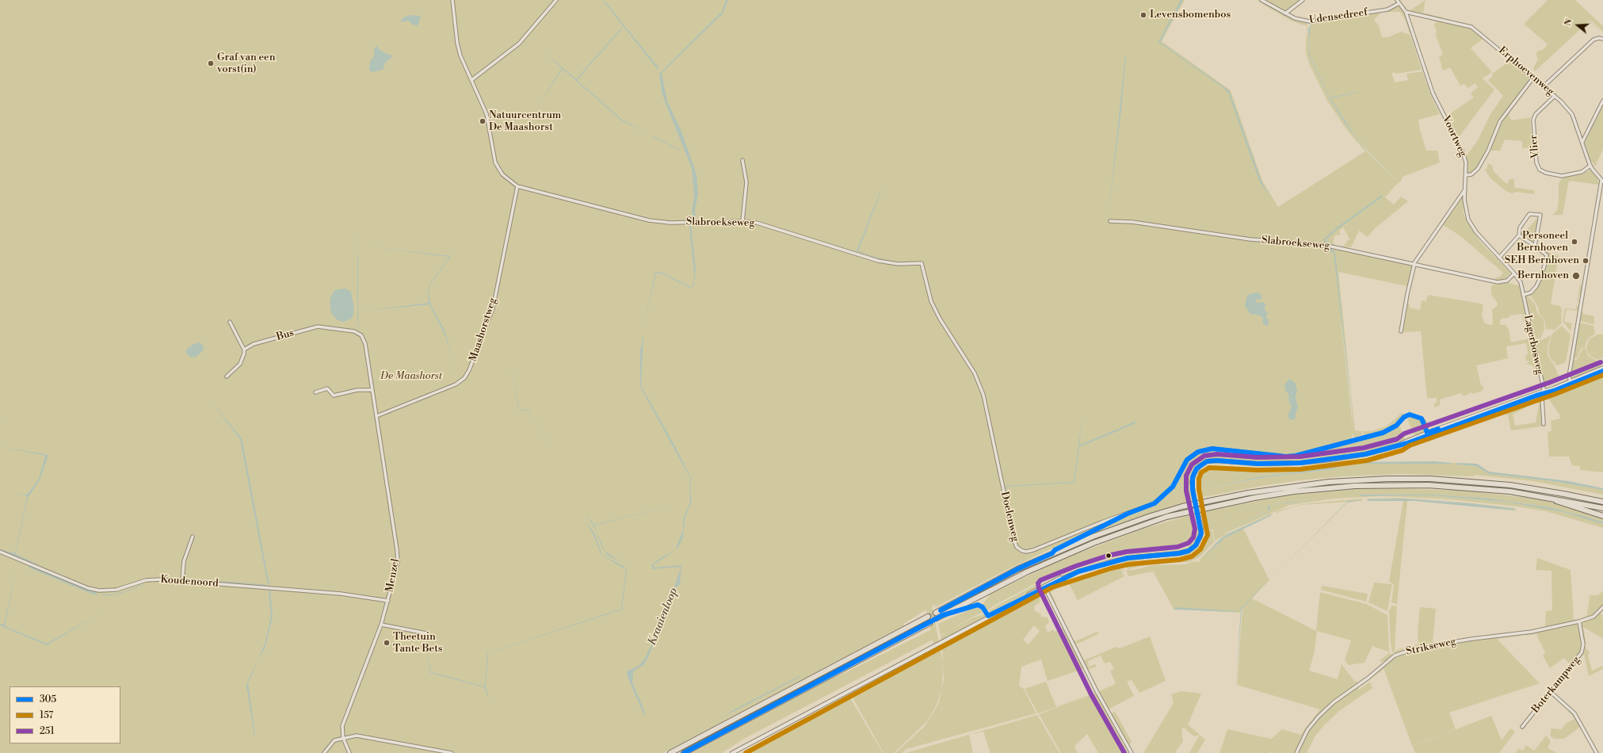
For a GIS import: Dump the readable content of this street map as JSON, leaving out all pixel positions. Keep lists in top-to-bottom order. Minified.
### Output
{"streets":{"street":["Udensedreef","Erphoevenweg","Voortweg","Vlier","Slabroekseweg","Maashorstweg","Bus","Lagerbosweg","Doelenweg","Menzel","Koudenoord","Strikseweg","Boterkampweg"]},"crossings":[["Udensedreef","Voortweg"],["Erphoevenweg","Voortweg"],["Erphoevenweg","Vlier"],["Voortweg","Slabroekseweg"],["Voortweg","Lagerbosweg"],["Slabroekseweg","Maashorstweg"],["Slabroekseweg","Doelenweg"],["Maashorstweg","Menzel"],["Bus","Menzel"],["Menzel","Koudenoord"],["Strikseweg","Boterkampweg"]],"water":["Kraaienloop"],"parks":["De Maashorst"],"places":["Levensbomenbos","Graf van een vorst(in)","Natuurcentrum De Maashorst","Personeel Bernhoven","SEH Bernhoven","Bernhoven","Theetuin Tante Bets"],"lines":["transit line 251","transit line 305","transit line 157"],"legend":["305","157","251"],"north":"left"}
